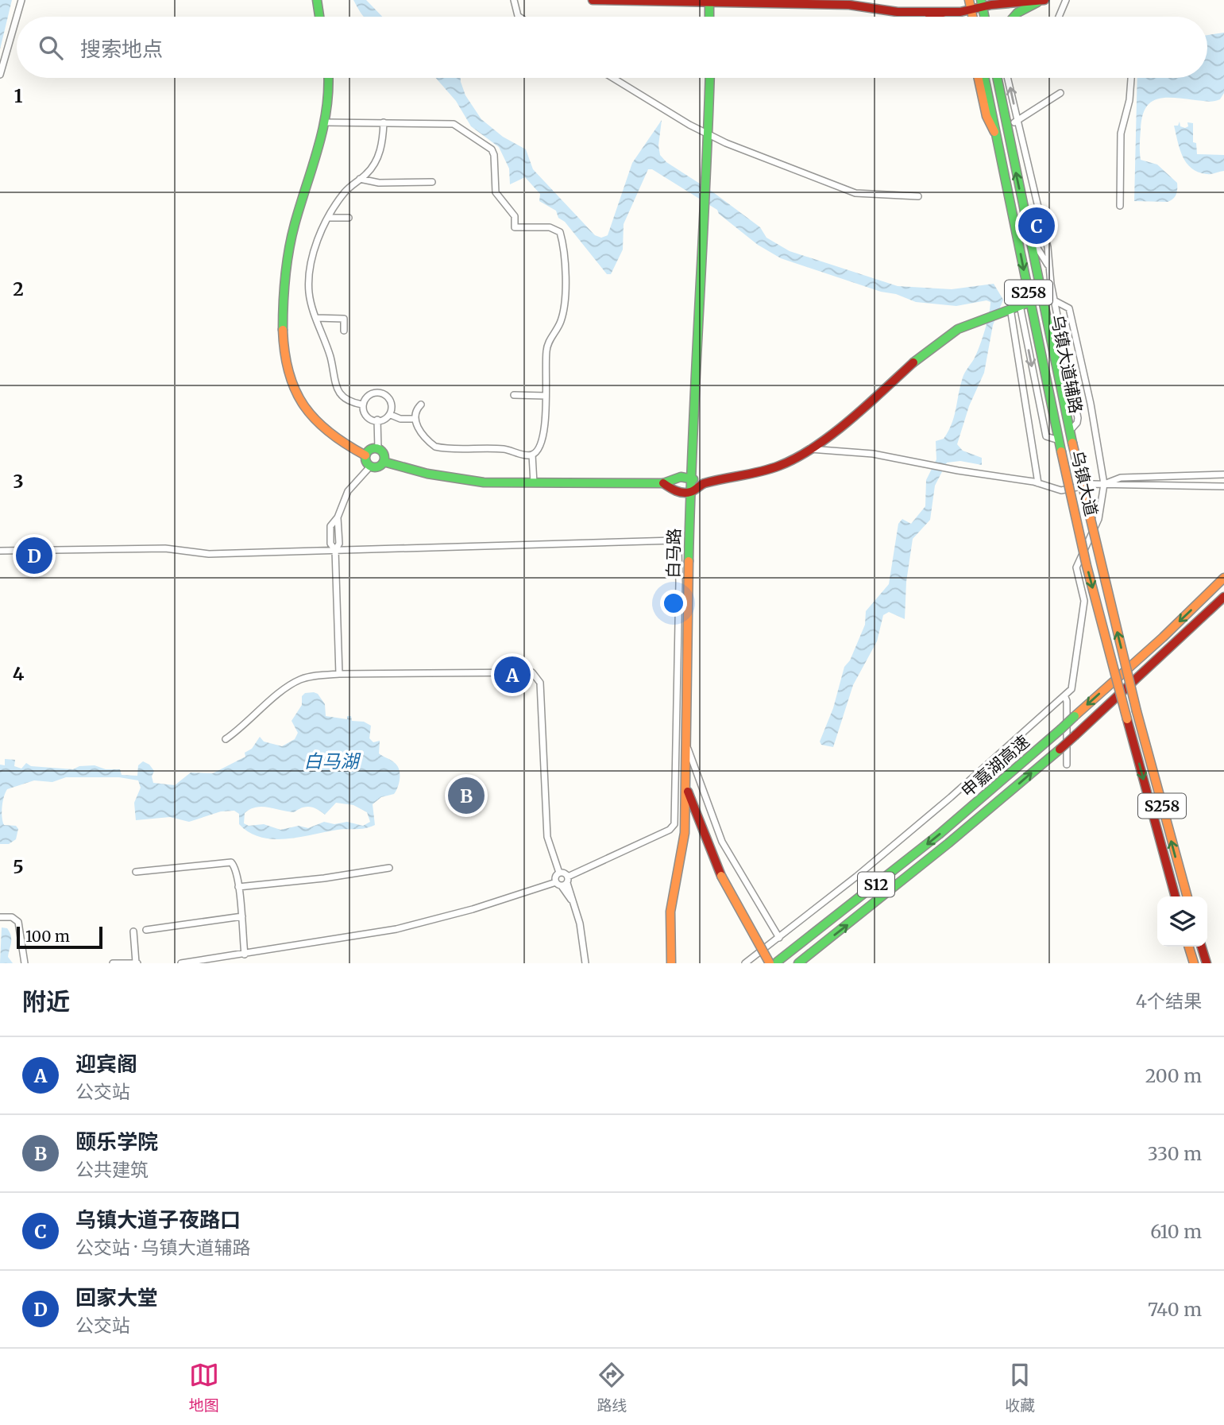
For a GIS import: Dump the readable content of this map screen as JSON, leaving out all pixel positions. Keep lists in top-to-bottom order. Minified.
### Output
{"streets":{"main road":["S258","乌镇大道","白马路","申嘉湖高速","S12"],"street":["乌镇大道辅路"]},"crossings":[["乌镇大道辅路","乌镇大道"]],"water":["白马湖"],"scale_bar":"100 m","page":{"search":"搜索地点","pins":["C","D","A","B"],"scale":"100 m","heading":["附近","4个结果"],"list":[{"mark":"A","name":"迎宾阁","note":"公交站","value":"200 m"},{"mark":"B","name":"颐乐学院","note":"公共建筑","value":"330 m"},{"mark":"C","name":"乌镇大道子夜路口","note":"公交站 · 乌镇大道辅路","value":"610 m"},{"mark":"D","name":"回家大堂","note":"公交站","value":"740 m"}],"nav":["地图","路线","收藏"]},"grid":{"rows":["1","2","3","4","5"]}}
